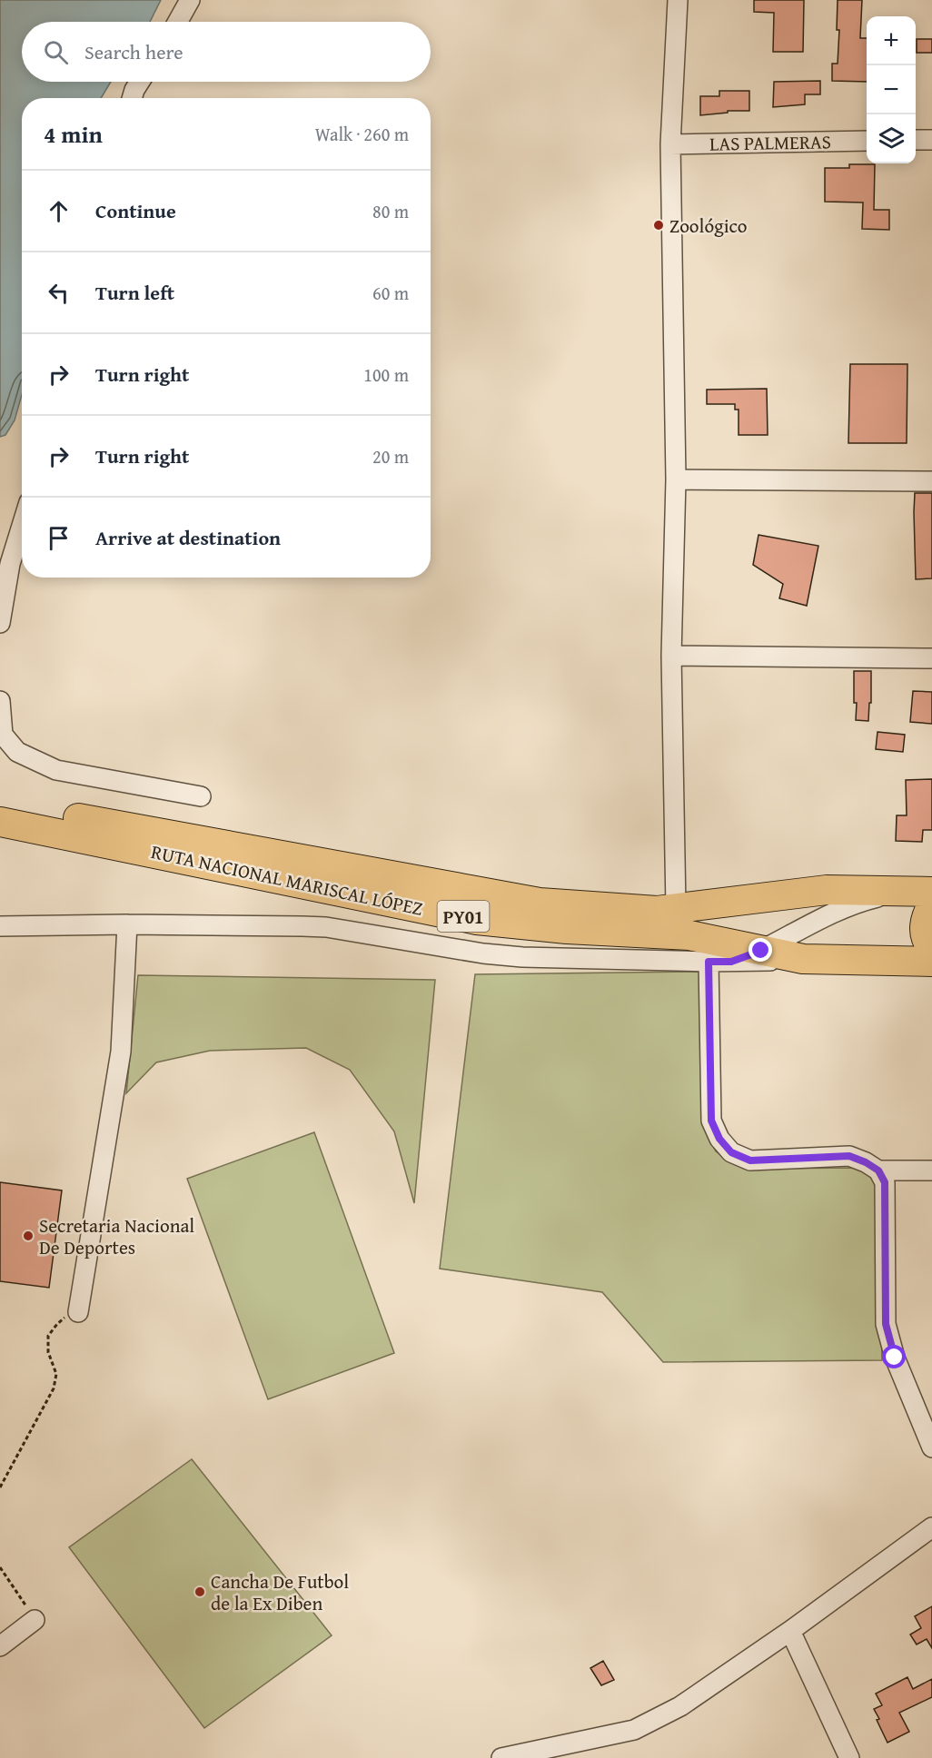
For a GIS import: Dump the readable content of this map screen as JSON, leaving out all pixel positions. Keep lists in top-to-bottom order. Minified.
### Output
{"streets":{"highway":["RUTA NACIONAL MARISCAL LÓPEZ","PY01"],"street":["LAS PALMERAS"]},"places":["Zoológico","Secretaria Nacional De Deportes","Cancha De Futbol de la Ex Diben"],"page":{"map_buttons":["+","−"],"search":"Search here","heading":["4 min","Walk · 260 m"],"list":[["Continue","80 m"],["Turn left","60 m"],["Turn right","100 m"],["Turn right","20 m"],"Arrive at destination"]}}
